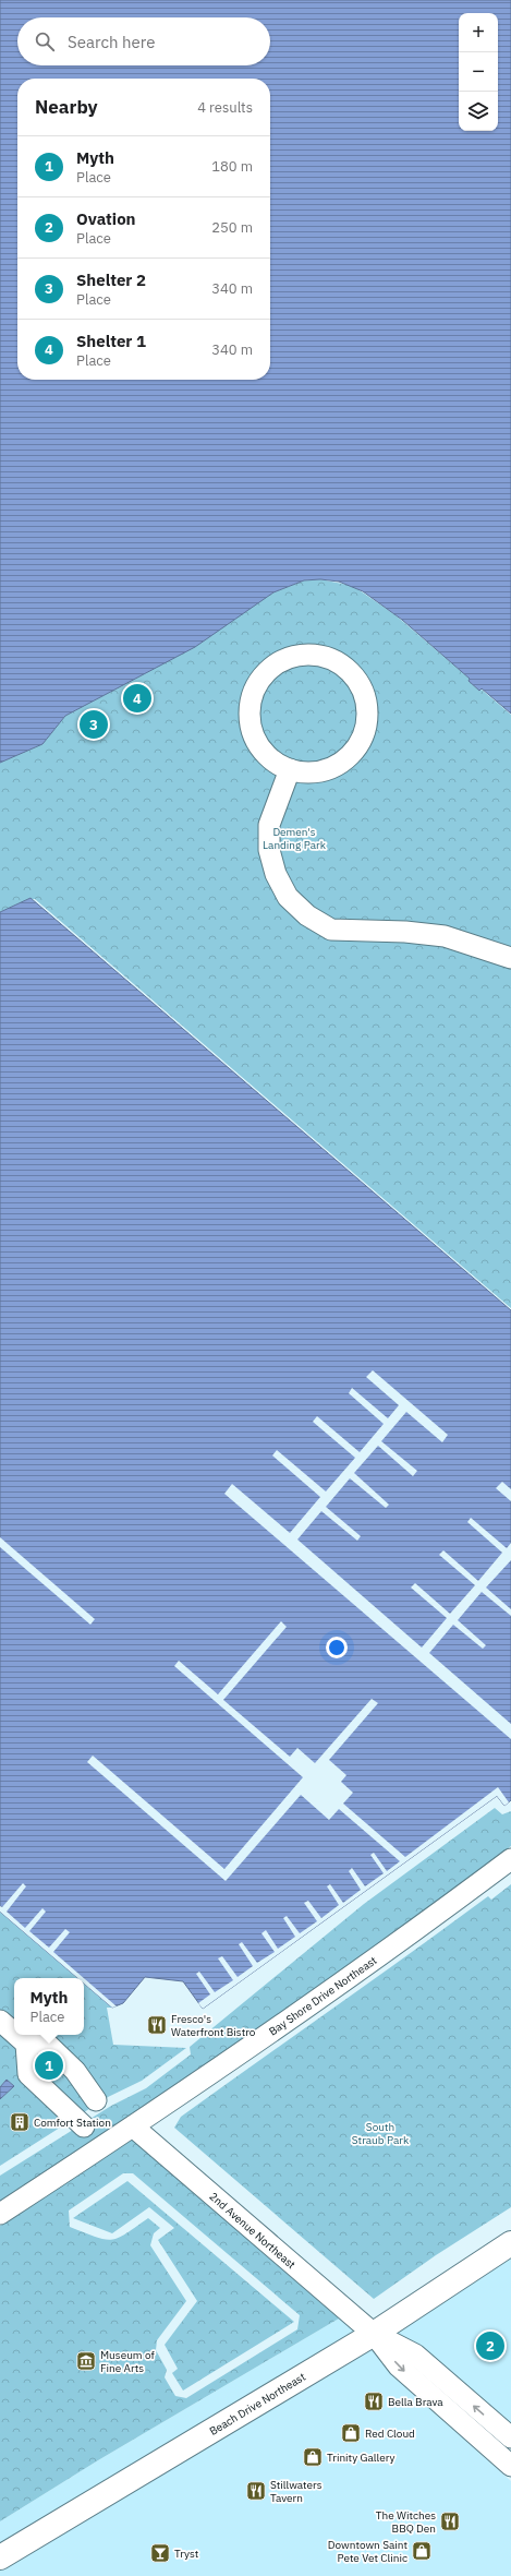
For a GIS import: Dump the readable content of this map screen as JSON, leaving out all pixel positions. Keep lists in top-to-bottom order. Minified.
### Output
{"streets":{"street":["Bay Shore Drive Northeast","2nd Avenue Northeast","Beach Drive Northeast"]},"crossings":[["Bay Shore Drive Northeast","2nd Avenue Northeast"],["2nd Avenue Northeast","Beach Drive Northeast"]],"parks":["Demen's Landing Park","South Straub Park"],"places":{"restaurant":["Fresco's Waterfront Bistro","Bella Brava","Stillwaters Tavern","The Witches BBQ Den"],"building":["Comfort Station"],"museum":["Museum of Fine Arts"],"shop":["Red Cloud","Trinity Gallery","Downtown Saint Pete Vet Clinic"],"bar":["Tryst"]},"page":{"map_buttons":["+","−"],"search":"Search here","heading":["Nearby","4 results"],"list":[{"mark":"1","name":"Myth","note":"Place","value":"180 m"},{"mark":"2","name":"Ovation","note":"Place","value":"250 m"},{"mark":"3","name":"Shelter 2","note":"Place","value":"340 m"},{"mark":"4","name":"Shelter 1","note":"Place","value":"340 m"}],"pins":["4","3","1","2"],"popup":["Myth","Place"]}}
